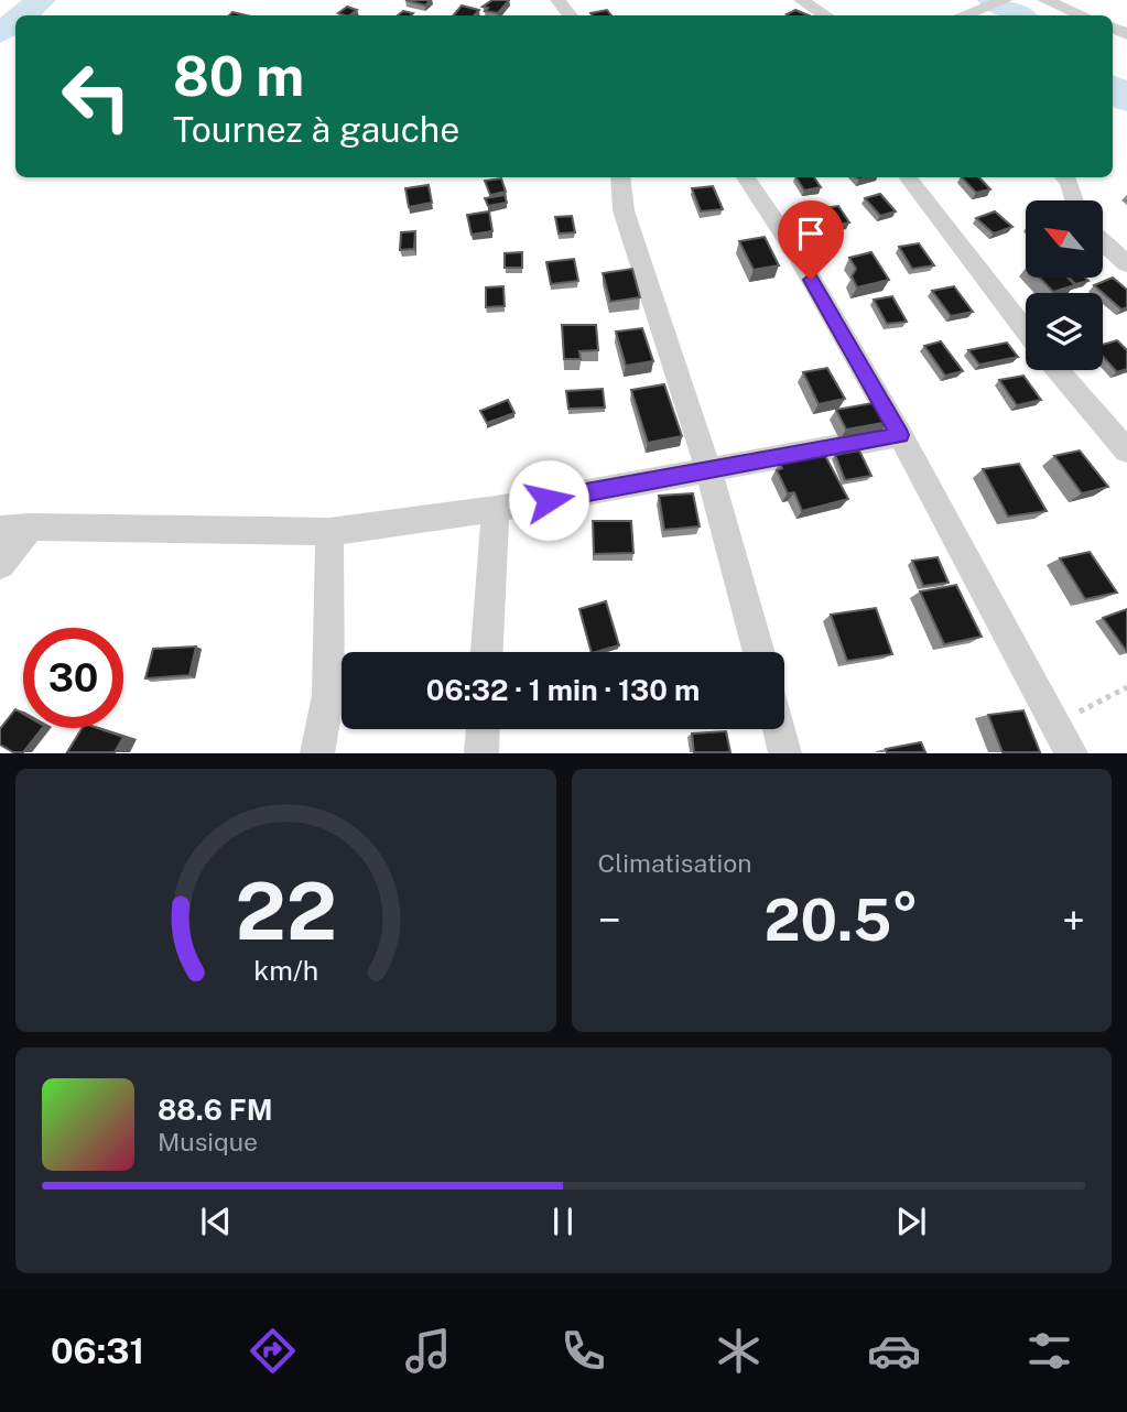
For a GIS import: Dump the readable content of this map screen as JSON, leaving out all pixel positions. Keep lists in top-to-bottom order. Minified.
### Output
{"north":"top left","page":{"turn":["80 m","Tournez à gauche"],"limit":"30","trip":"06:32 · 1 min · 130 m","tile":"Climatisation","heat":["−","20.5°","+"],"song":["88.6 FM","Musique"],"tabs":"06:31","gauge":["22","km/h"]}}
